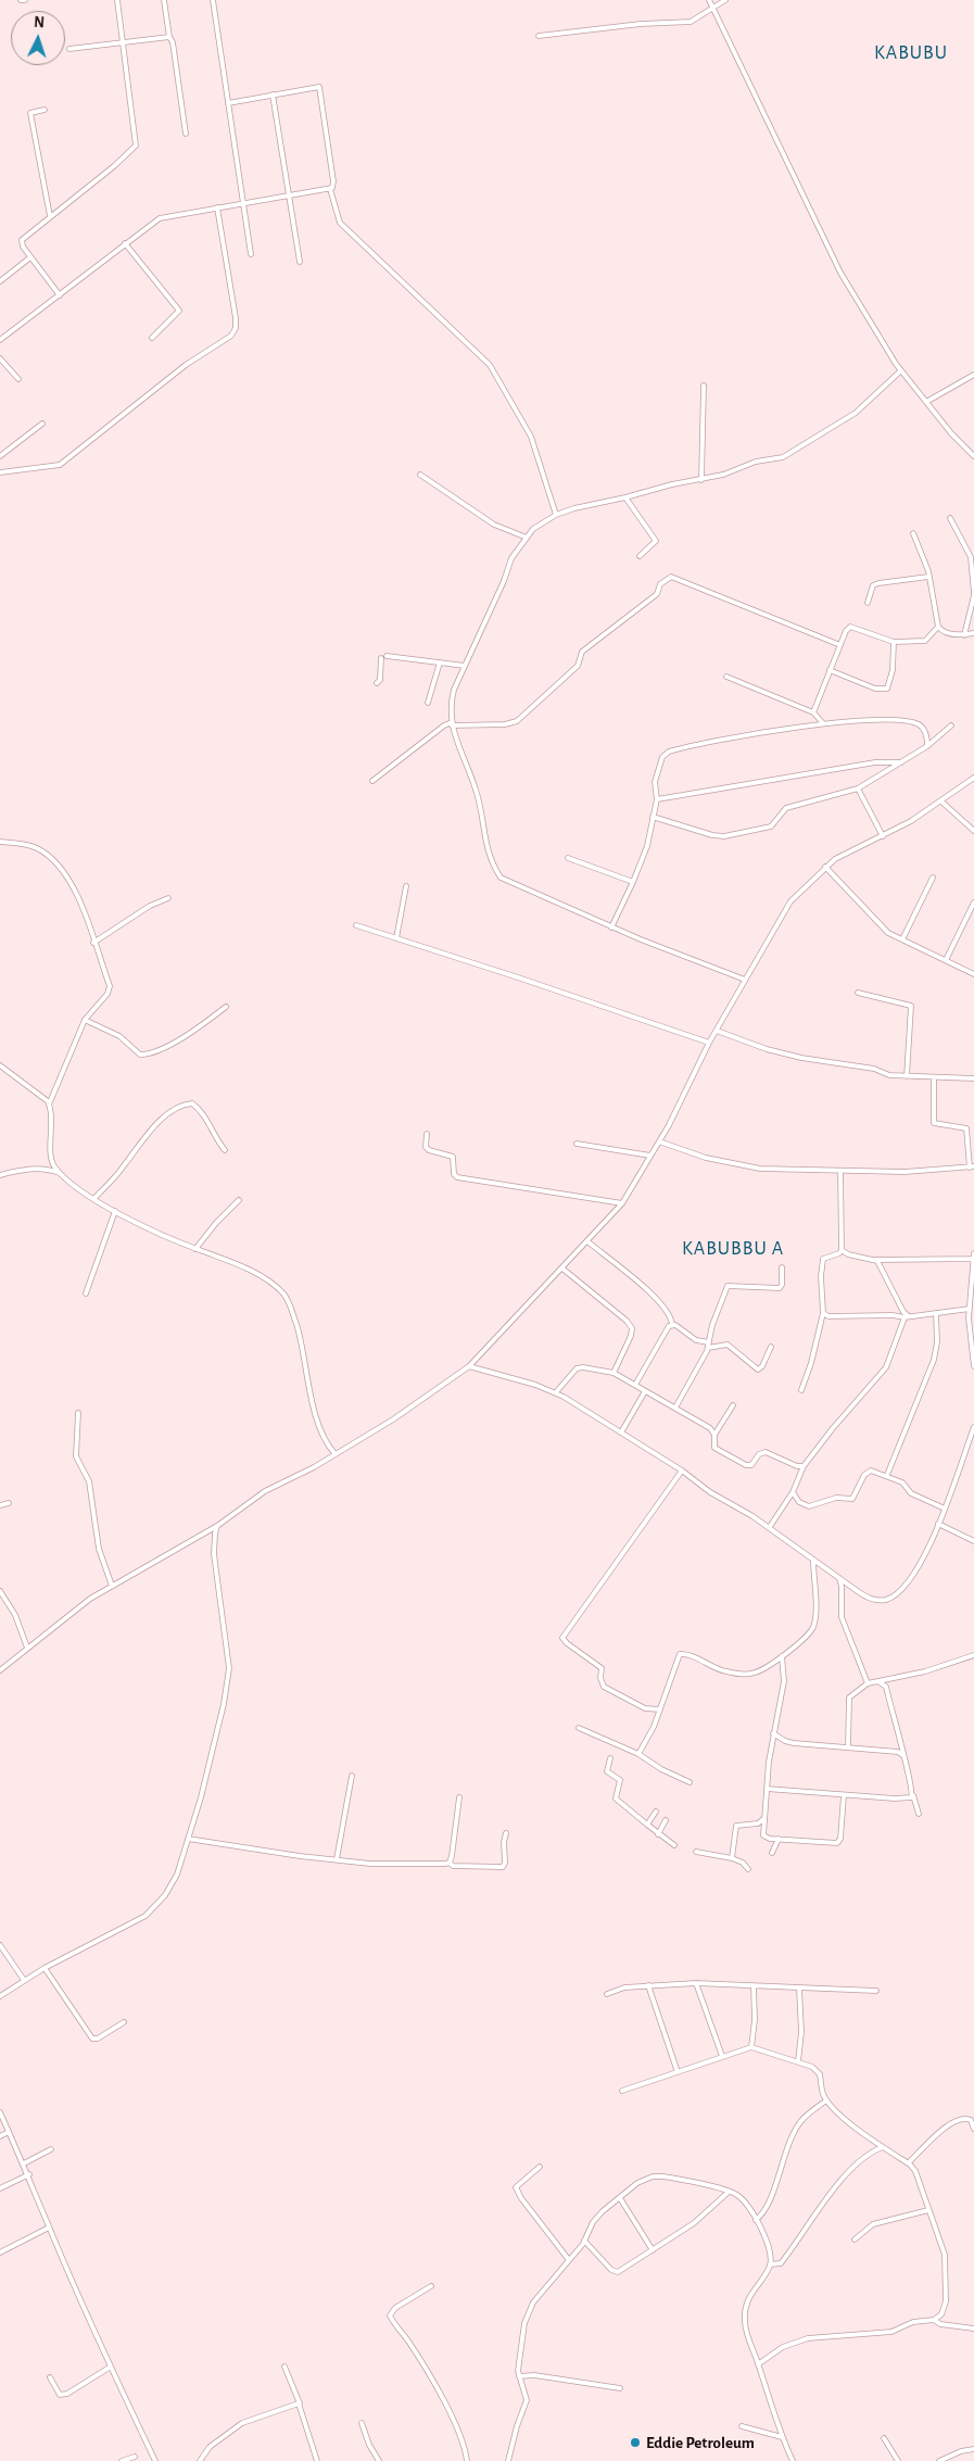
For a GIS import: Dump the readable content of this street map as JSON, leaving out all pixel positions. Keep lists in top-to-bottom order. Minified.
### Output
{"districts":["KABUBU","KABUBBU A"],"places":["Eddie Petroleum"],"north":"top"}
